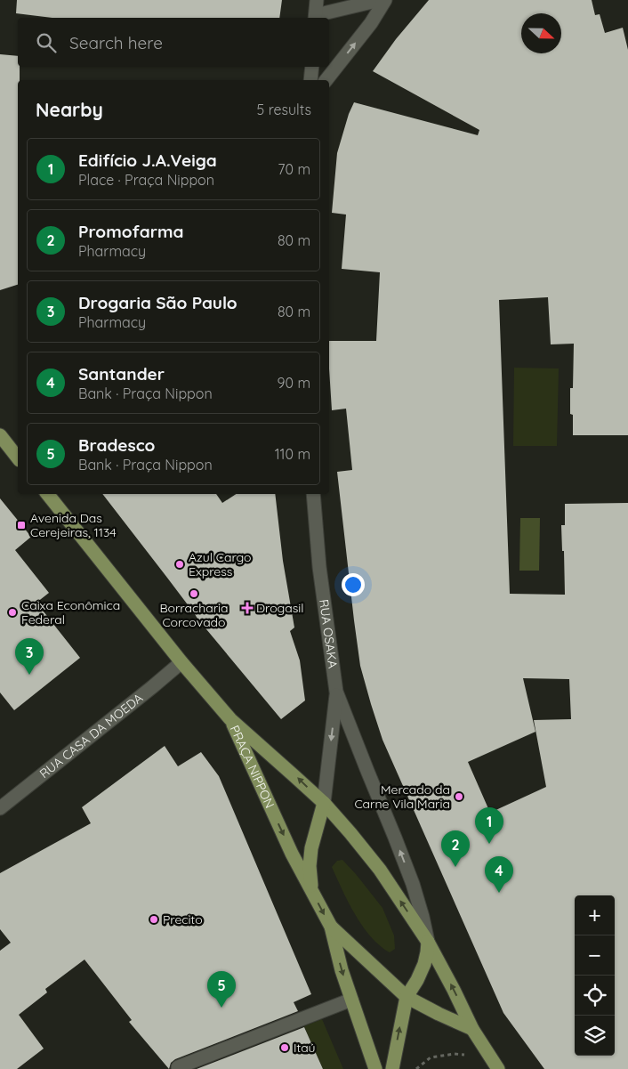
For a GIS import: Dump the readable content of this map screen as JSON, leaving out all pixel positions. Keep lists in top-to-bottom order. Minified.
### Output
{"streets":{"main road":["PRAÇA NIPPON"],"street":["RUA OSAKA","RUA CASA DA MOEDA"]},"crossings":[["RUA OSAKA","PRAÇA NIPPON"]],"places":{"transit":["Avenida Das Cerejeiras, 1134"],"other":["Azul Cargo Express","Borracharia Corcovado","Caixa Econômica Federal","Mercado da Carne Vila Maria","Precito","Itaú"],"health":["Drogasil"]},"north":"right","page":{"search":"Search here","heading":["Nearby","5 results"],"list":[{"mark":"1","name":"Edifício J.A.Veiga","note":"Place · Praça Nippon","value":"70 m"},{"mark":"2","name":"Promofarma","note":"Pharmacy","value":"80 m"},{"mark":"3","name":"Drogaria São Paulo","note":"Pharmacy","value":"80 m"},{"mark":"4","name":"Santander","note":"Bank · Praça Nippon","value":"90 m"},{"mark":"5","name":"Bradesco","note":"Bank · Praça Nippon","value":"110 m"}],"pins":["3","1","2","4","5"],"map_buttons":["+","−"]}}
